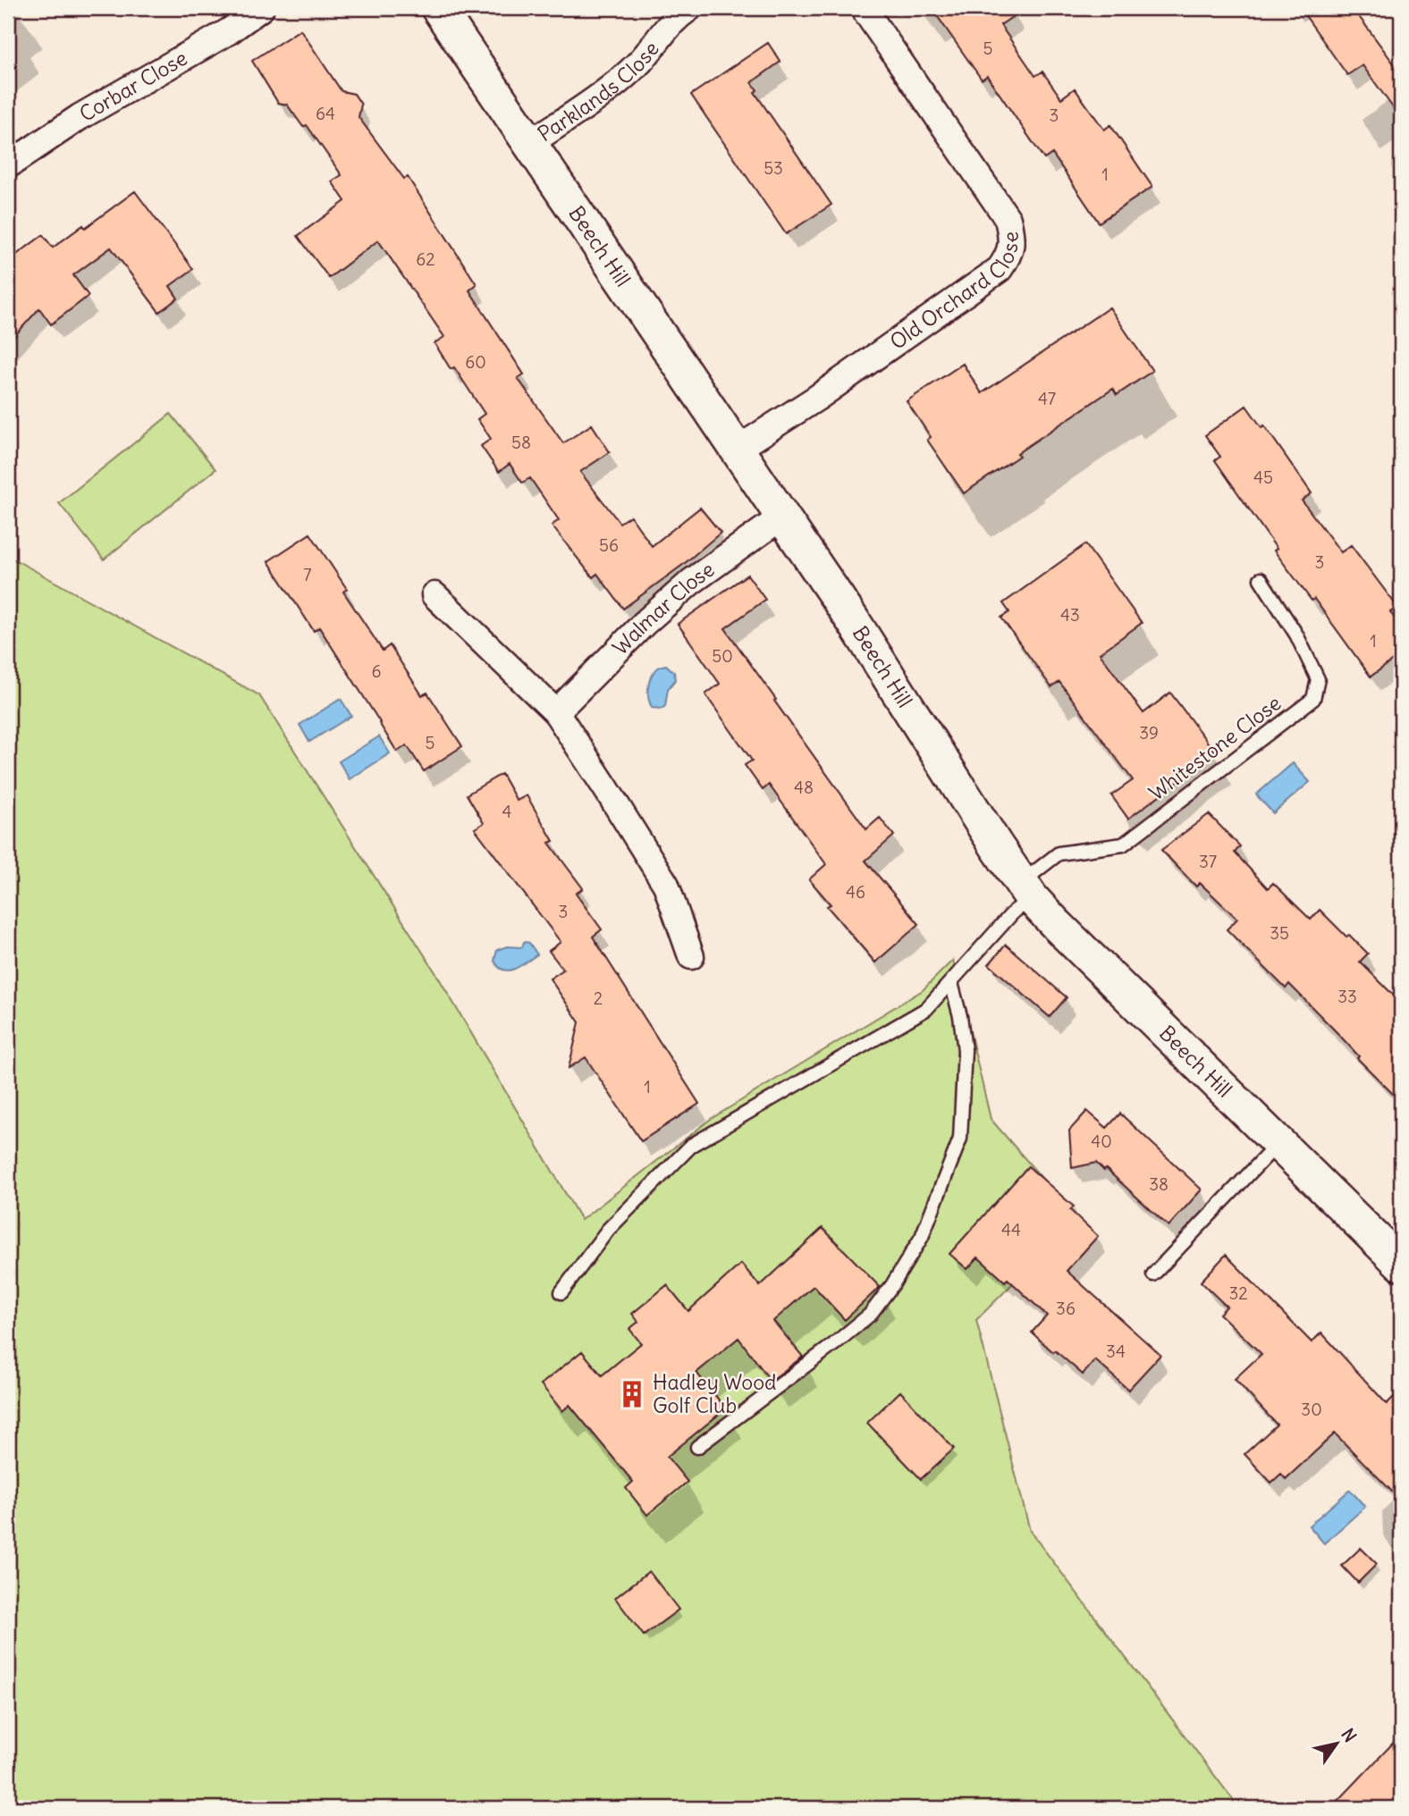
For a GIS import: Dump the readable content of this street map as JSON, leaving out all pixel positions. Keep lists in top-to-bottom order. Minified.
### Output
{"streets":{"street":["Corbar Close","Parklands Close","Beech Hill","Old Orchard Close","Walmar Close"],"lane":["Whitestone Close"]},"crossings":[["Parklands Close","Beech Hill"],["Beech Hill","Old Orchard Close"],["Beech Hill","Walmar Close"],["Beech Hill","Whitestone Close"]],"places":{"building":["Hadley Wood Golf Club"]},"house_numbers":["5","64","3","53","1","62","60","47","58","45","56","3","7","43","1","50","6","39","5","48","4","37","46","3","35","33","2","1","40","38","44","32","36","34","30"],"north":"top right"}
